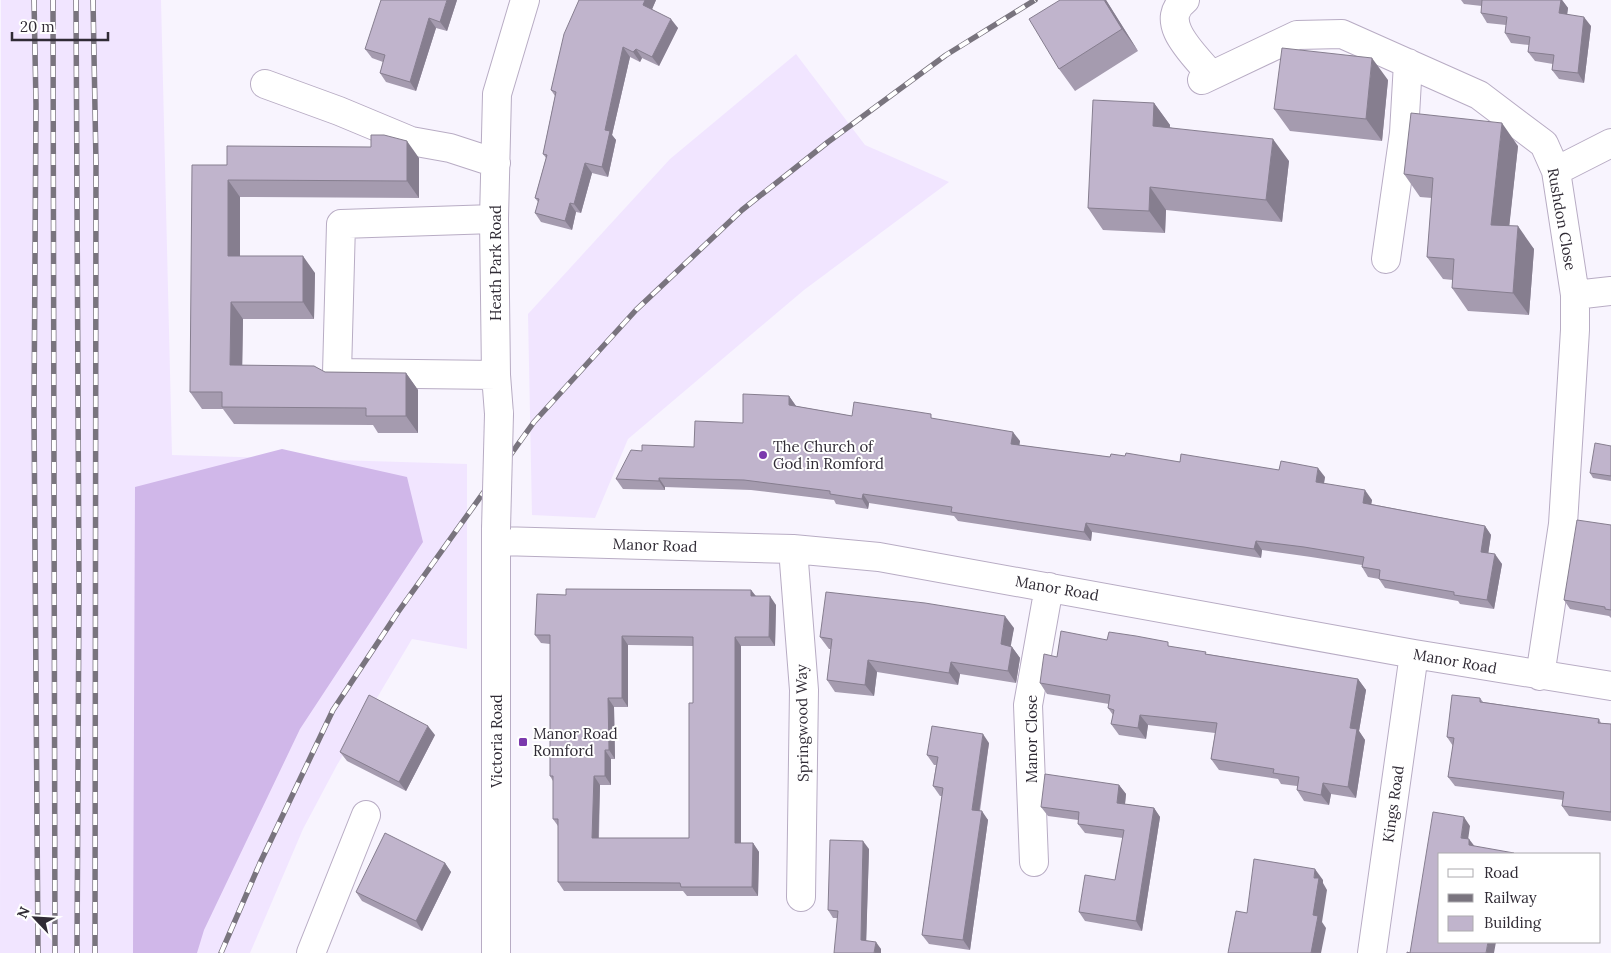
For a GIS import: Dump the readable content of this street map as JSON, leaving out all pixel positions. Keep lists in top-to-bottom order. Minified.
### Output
{"streets":{"street":["Rushdon Close","Heath Park Road","Manor Road","Springwood Way","Manor Close","Victoria Road","Kings Road"]},"crossings":[["Rushdon Close","Manor Road"],["Heath Park Road","Manor Road"],["Heath Park Road","Victoria Road"],["Manor Road","Springwood Way"],["Manor Road","Manor Close"],["Manor Road","Victoria Road"],["Manor Road","Kings Road"]],"places":{"other":["The Church of God in Romford"],"transit":["Manor Road Romford"]},"legend":["Road","Railway","Building"],"scale_bar":"20 m","north":"top left"}
